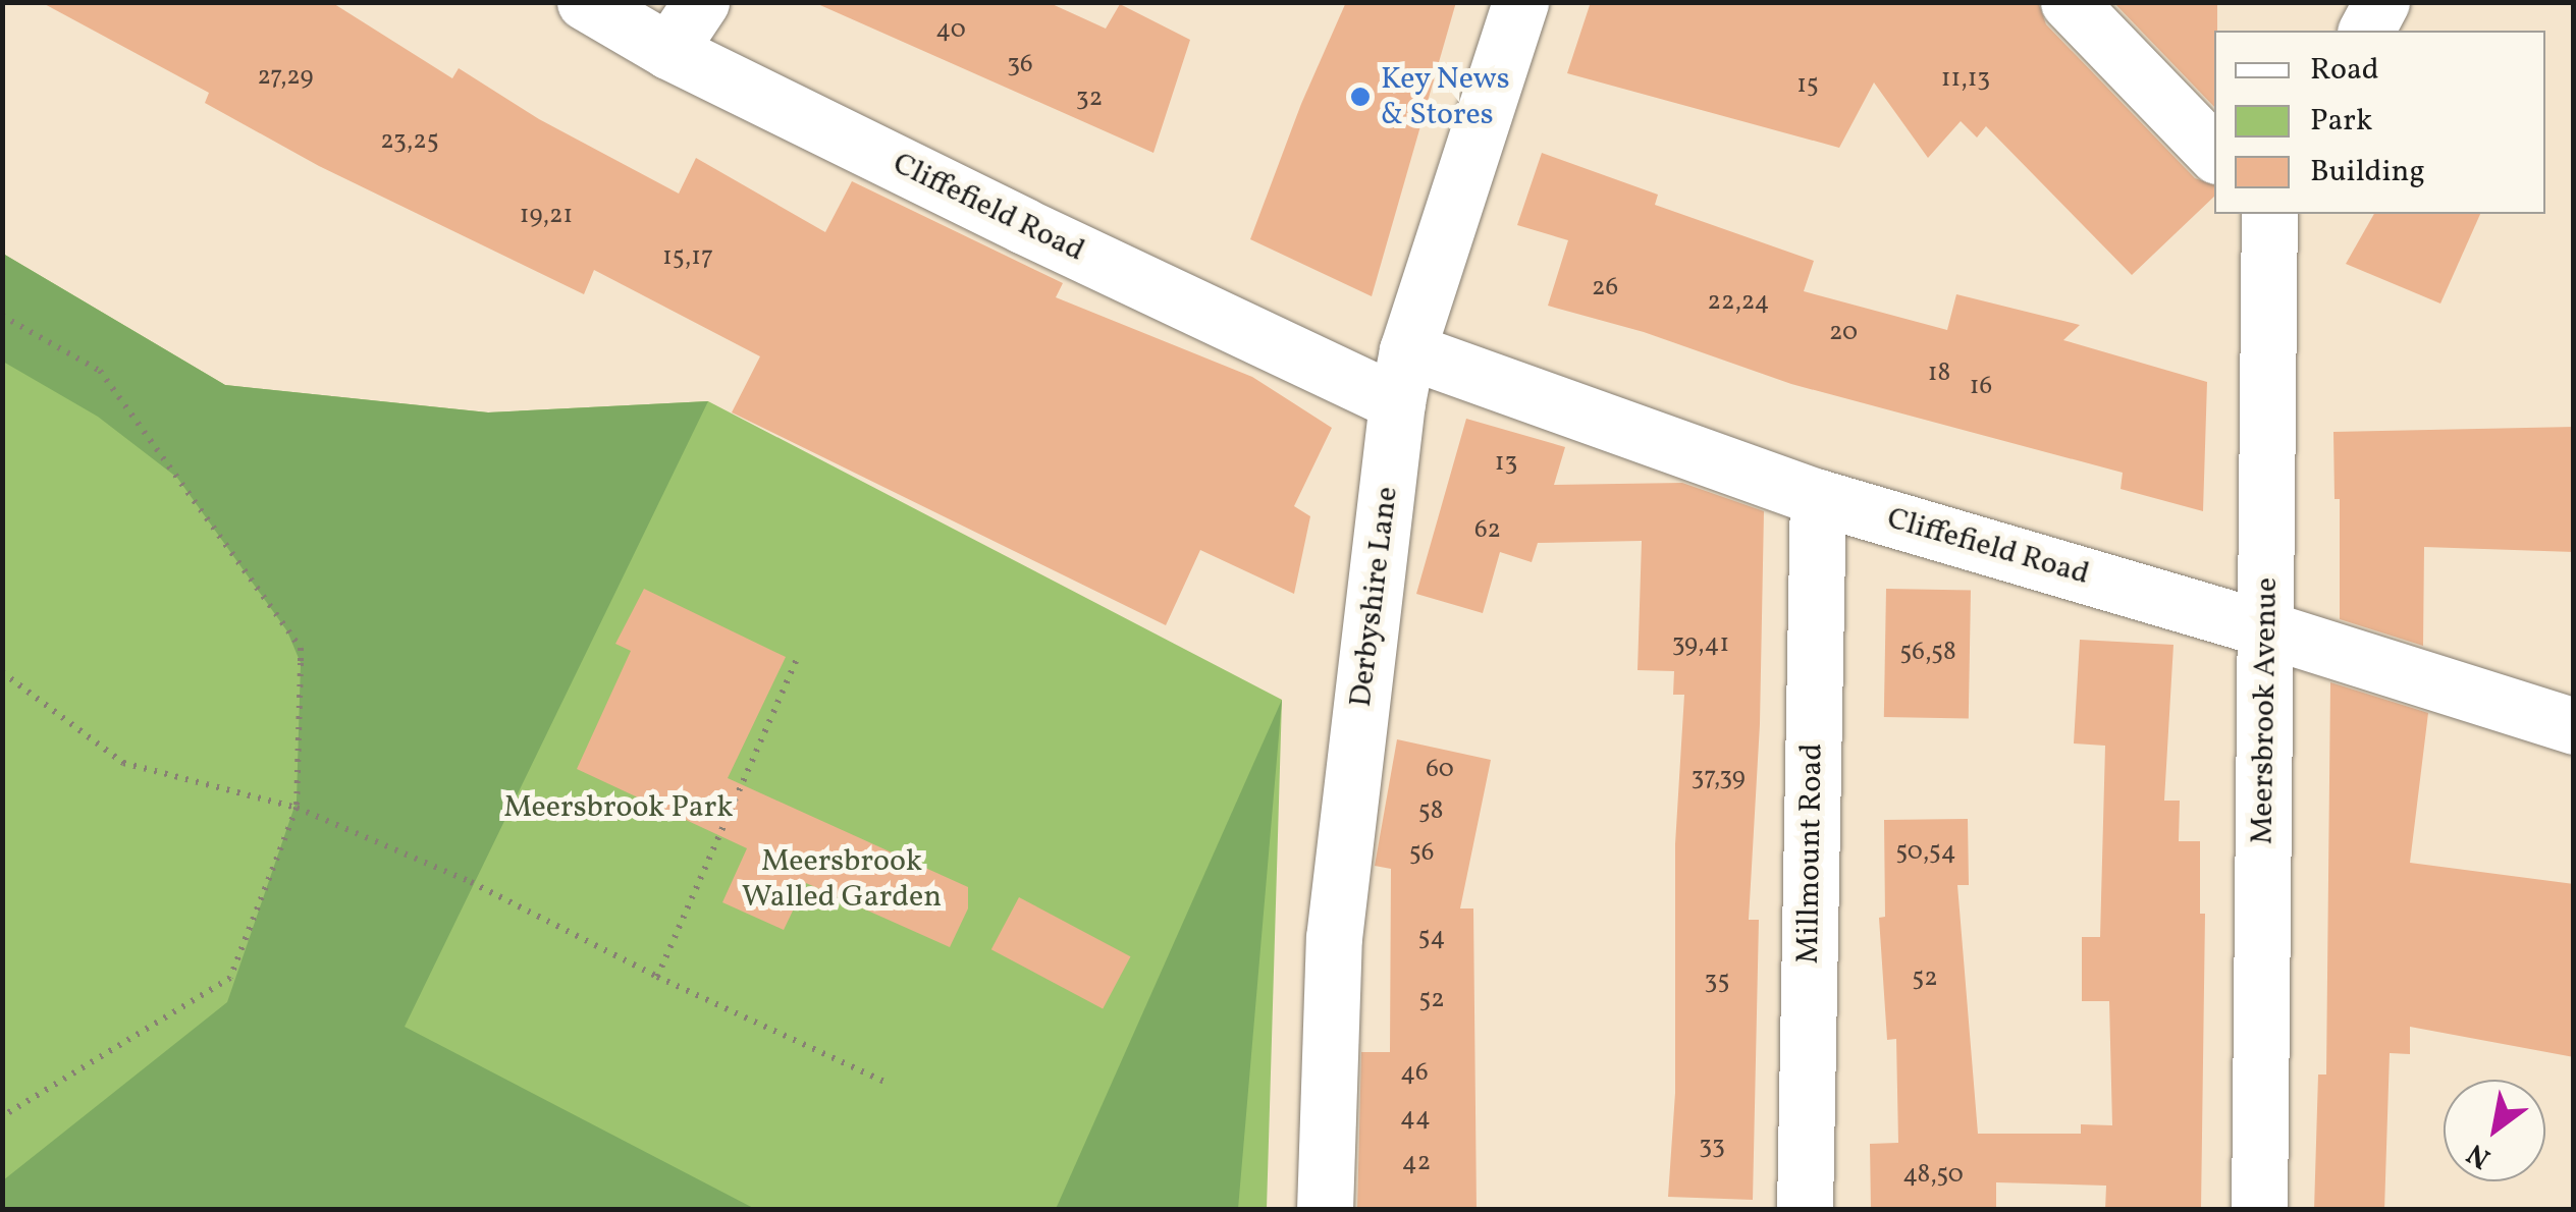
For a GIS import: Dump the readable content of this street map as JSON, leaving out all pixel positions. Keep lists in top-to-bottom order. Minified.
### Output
{"streets":{"street":["Cliffefield Road","Derbyshire Lane","Meersbrook Avenue","Millmount Road"]},"crossings":[["Cliffefield Road","Derbyshire Lane"],["Cliffefield Road","Meersbrook Avenue"],["Cliffefield Road","Millmount Road"]],"parks":["Meersbrook Park","Meersbrook Walled Garden"],"places":["Key News & Stores"],"house_numbers":["40","36","27,29","11,13","15","32","23,25","19,21","15,17","26","22,24","20","18","16","13","62","39,41","56,58","60","37,39","58","50,54","56","54","52","35","52","46","44","33","42","48,50"],"legend":["Road","Park","Building"],"north":"bottom left"}
